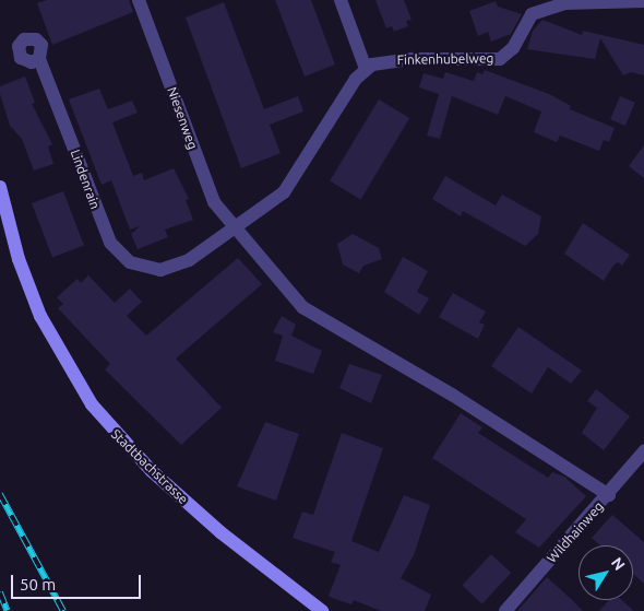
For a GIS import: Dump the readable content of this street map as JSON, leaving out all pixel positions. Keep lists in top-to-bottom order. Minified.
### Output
{"streets":{"main road":["Stadtbachstrasse"],"street":["Finkenhubelweg","Niesenweg","Lindenrain","Wildhainweg"]},"crossings":[["Niesenweg","Lindenrain"]],"scale_bar":"50 m","north":"top right"}
